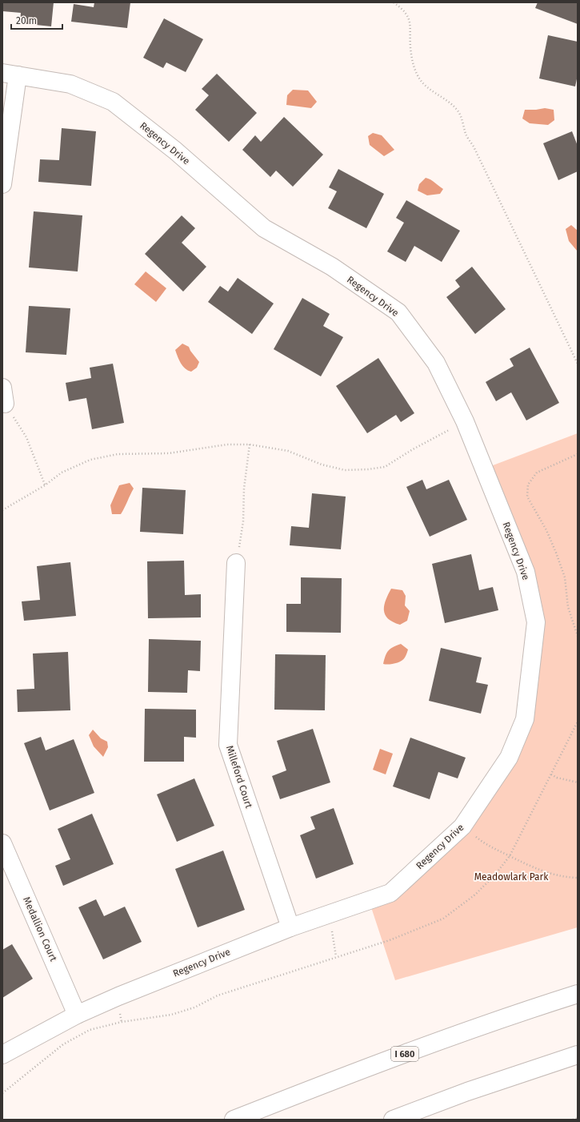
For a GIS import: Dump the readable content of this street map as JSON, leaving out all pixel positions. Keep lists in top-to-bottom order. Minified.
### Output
{"streets":{"main road":["Regency Drive","Milleford Court","Medallion Court","I 680"]},"crossings":[["Regency Drive","Milleford Court"],["Regency Drive","Medallion Court"]],"parks":["Meadowlark Park"],"scale_bar":"20 m"}
